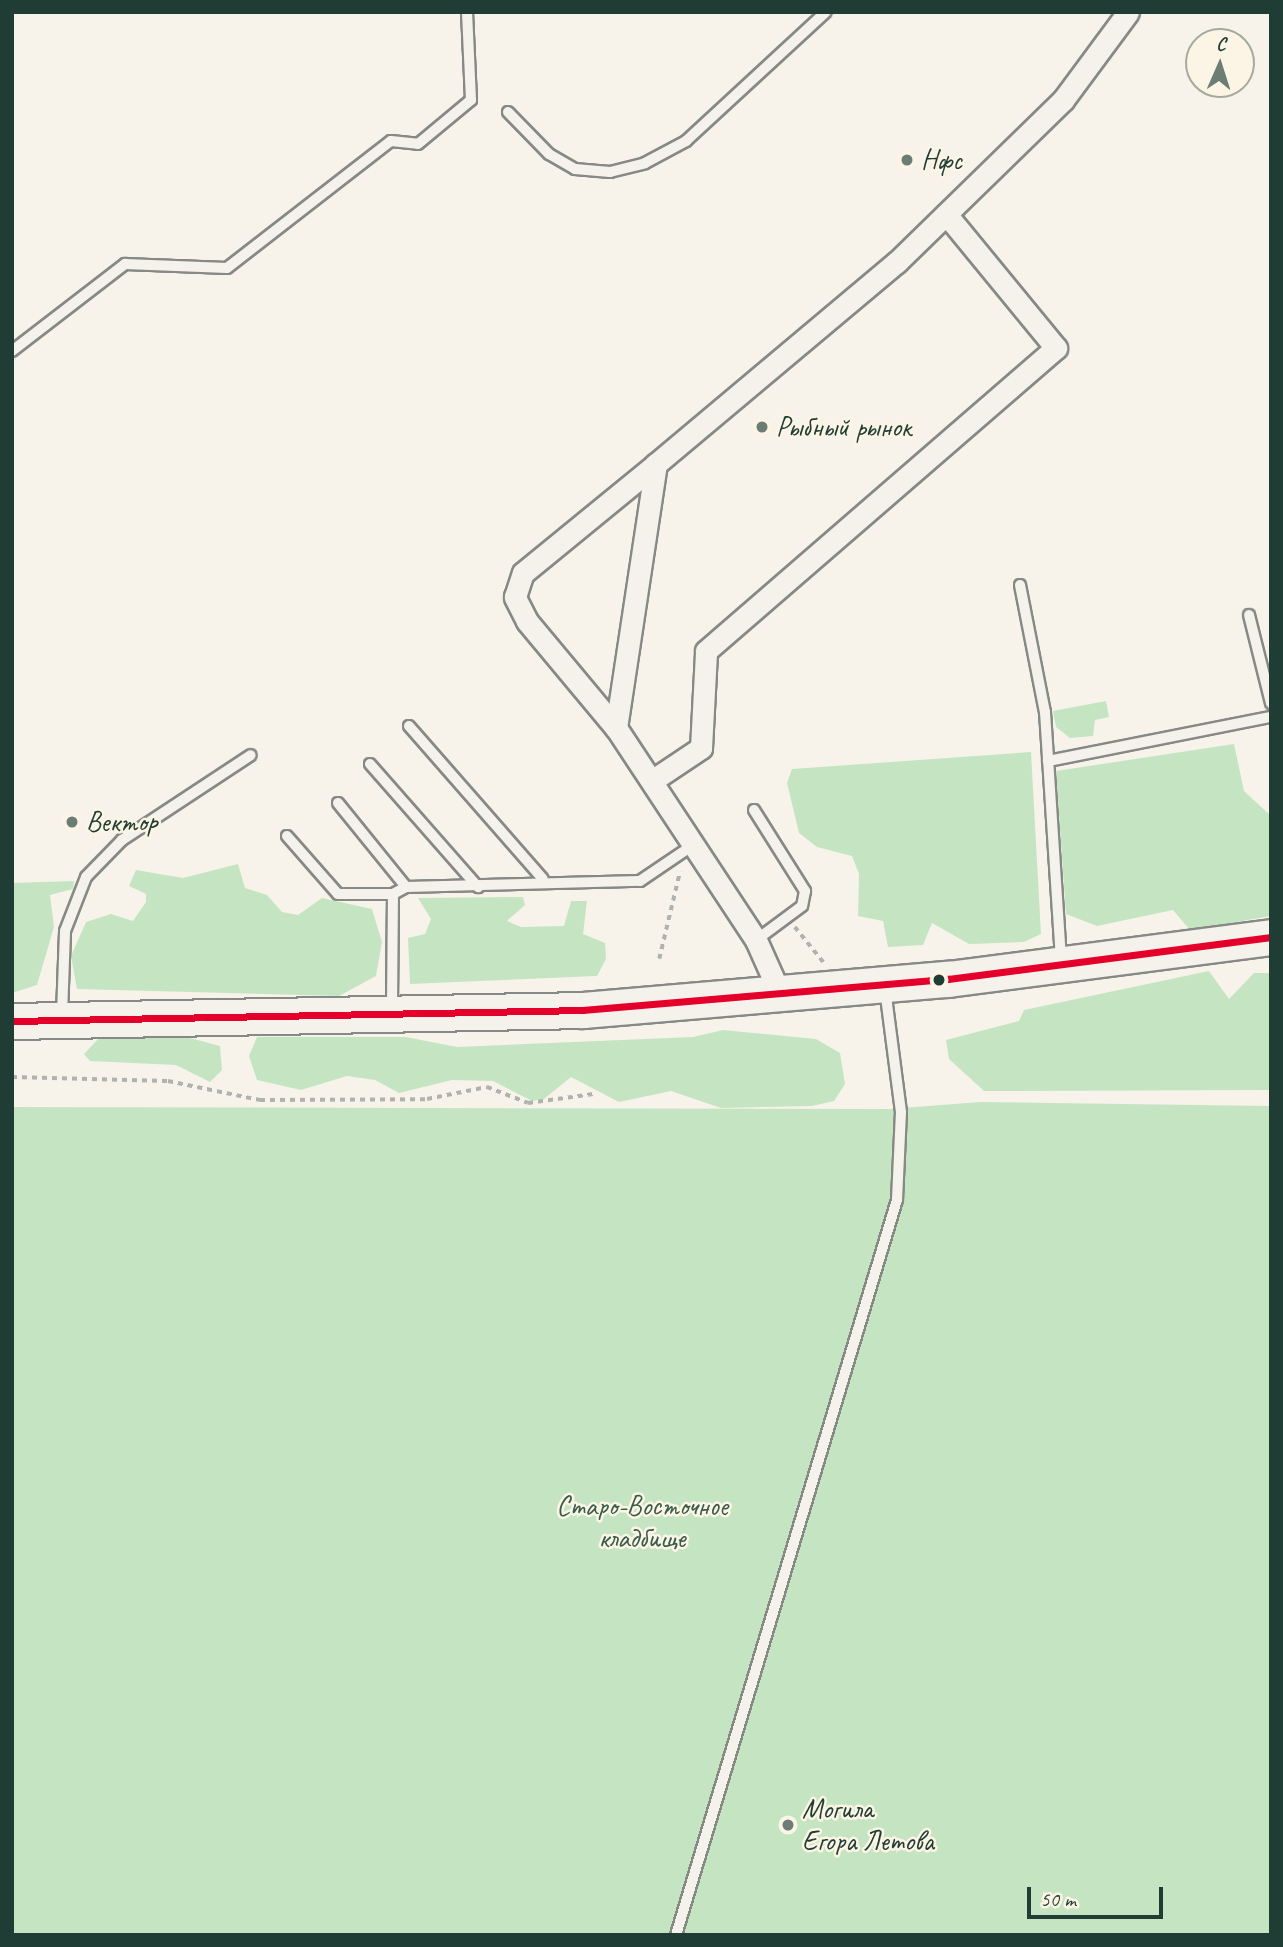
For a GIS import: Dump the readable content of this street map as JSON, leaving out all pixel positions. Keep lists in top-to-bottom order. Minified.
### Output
{"parks":["Старо-Восточное кладбище"],"places":["Нфс","Рыбный рынок","Вектор","Могила Егора Летова"],"scale_bar":"50 m","north":"top"}
